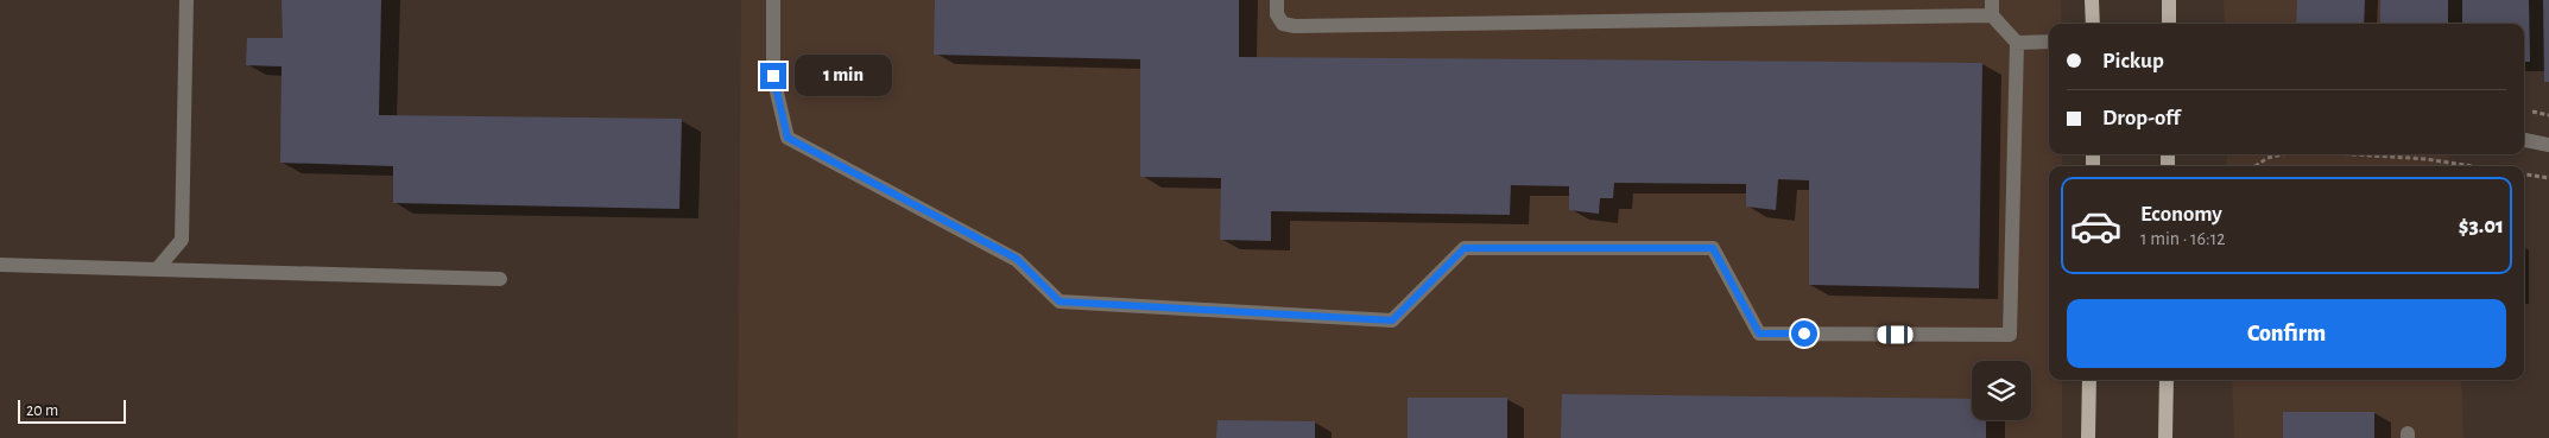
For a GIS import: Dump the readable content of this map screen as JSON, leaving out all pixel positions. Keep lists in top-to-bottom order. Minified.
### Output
{"scale_bar":"20 m","page":{"banner":["Pickup","Drop-off"],"bubble":"1 min","list":[{"name":"Economy","note":"1 min · 16:12","value":"$3.01"}],"buttons":"Confirm","scale":"20 m"}}
